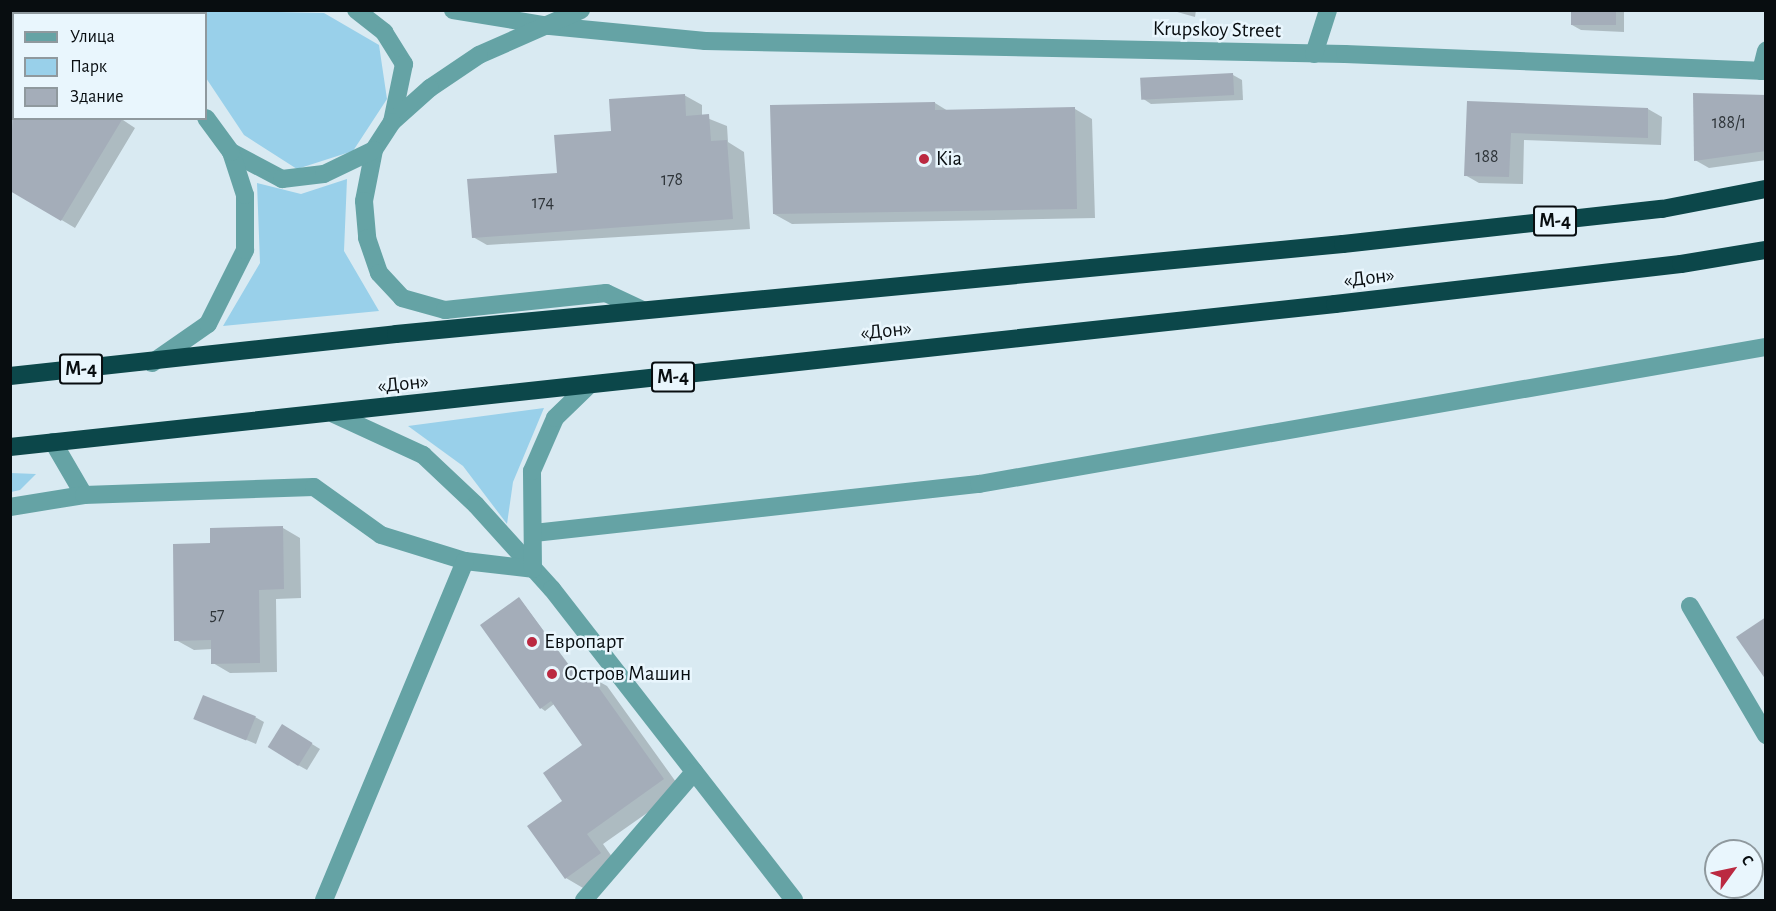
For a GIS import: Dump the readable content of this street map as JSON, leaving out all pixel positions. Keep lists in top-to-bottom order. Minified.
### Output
{"streets":{"highway":["М-4","«Дон»"],"street":["Krupskoy Street"]},"places":["Kia","Европарт","Остров Машин"],"house_numbers":["188/1","188","178","174","57"],"legend":["Улица","Парк","Здание"],"north":"top right"}
